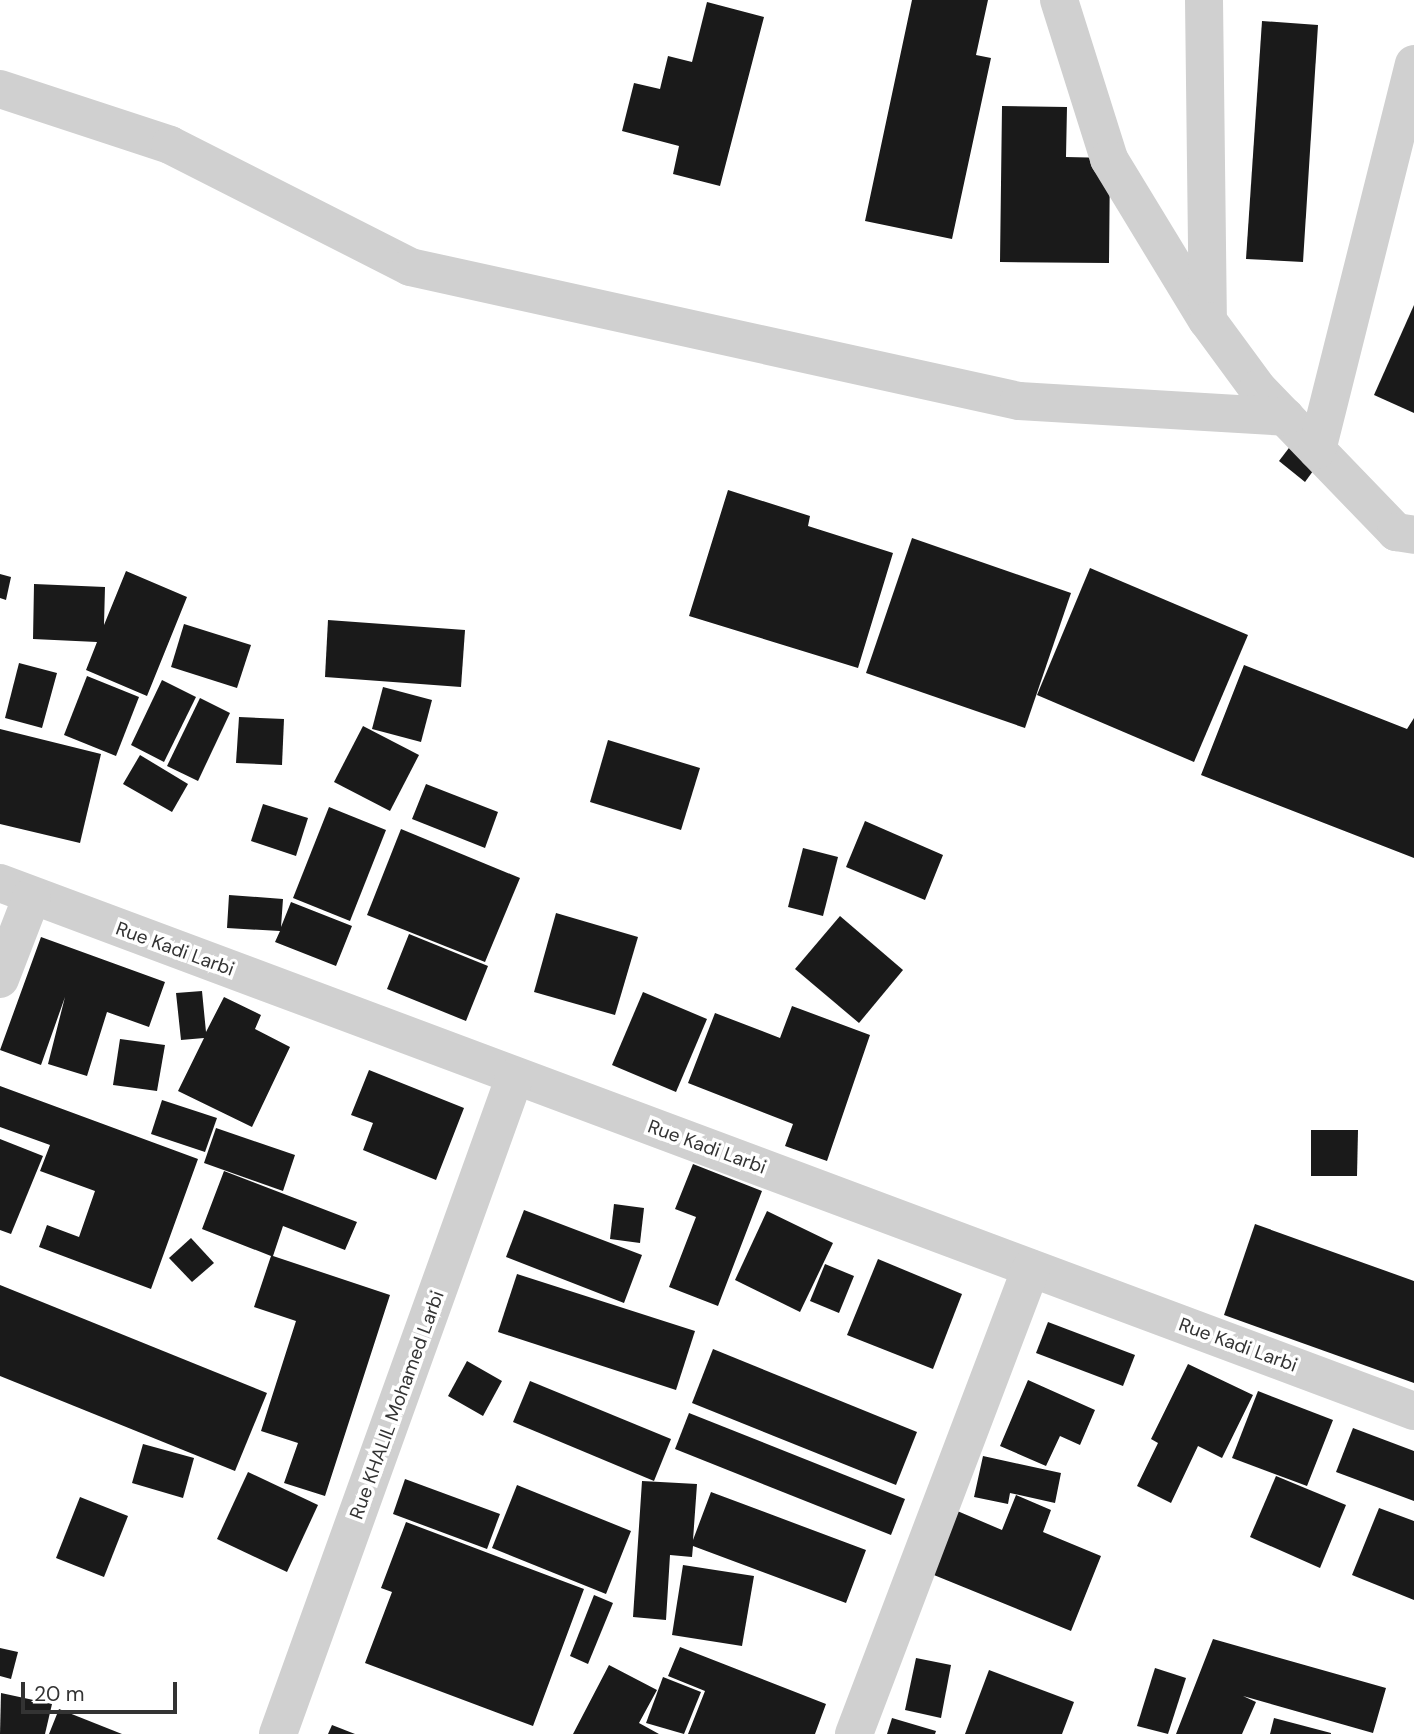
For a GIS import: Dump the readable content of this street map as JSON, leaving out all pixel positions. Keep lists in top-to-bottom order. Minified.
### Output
{"streets":{"street":["Rue Kadi Larbi","Rue KHALIL Mohamed Larbi"]},"crossings":[["Rue Kadi Larbi","Rue KHALIL Mohamed Larbi"]],"scale_bar":"20 m"}
